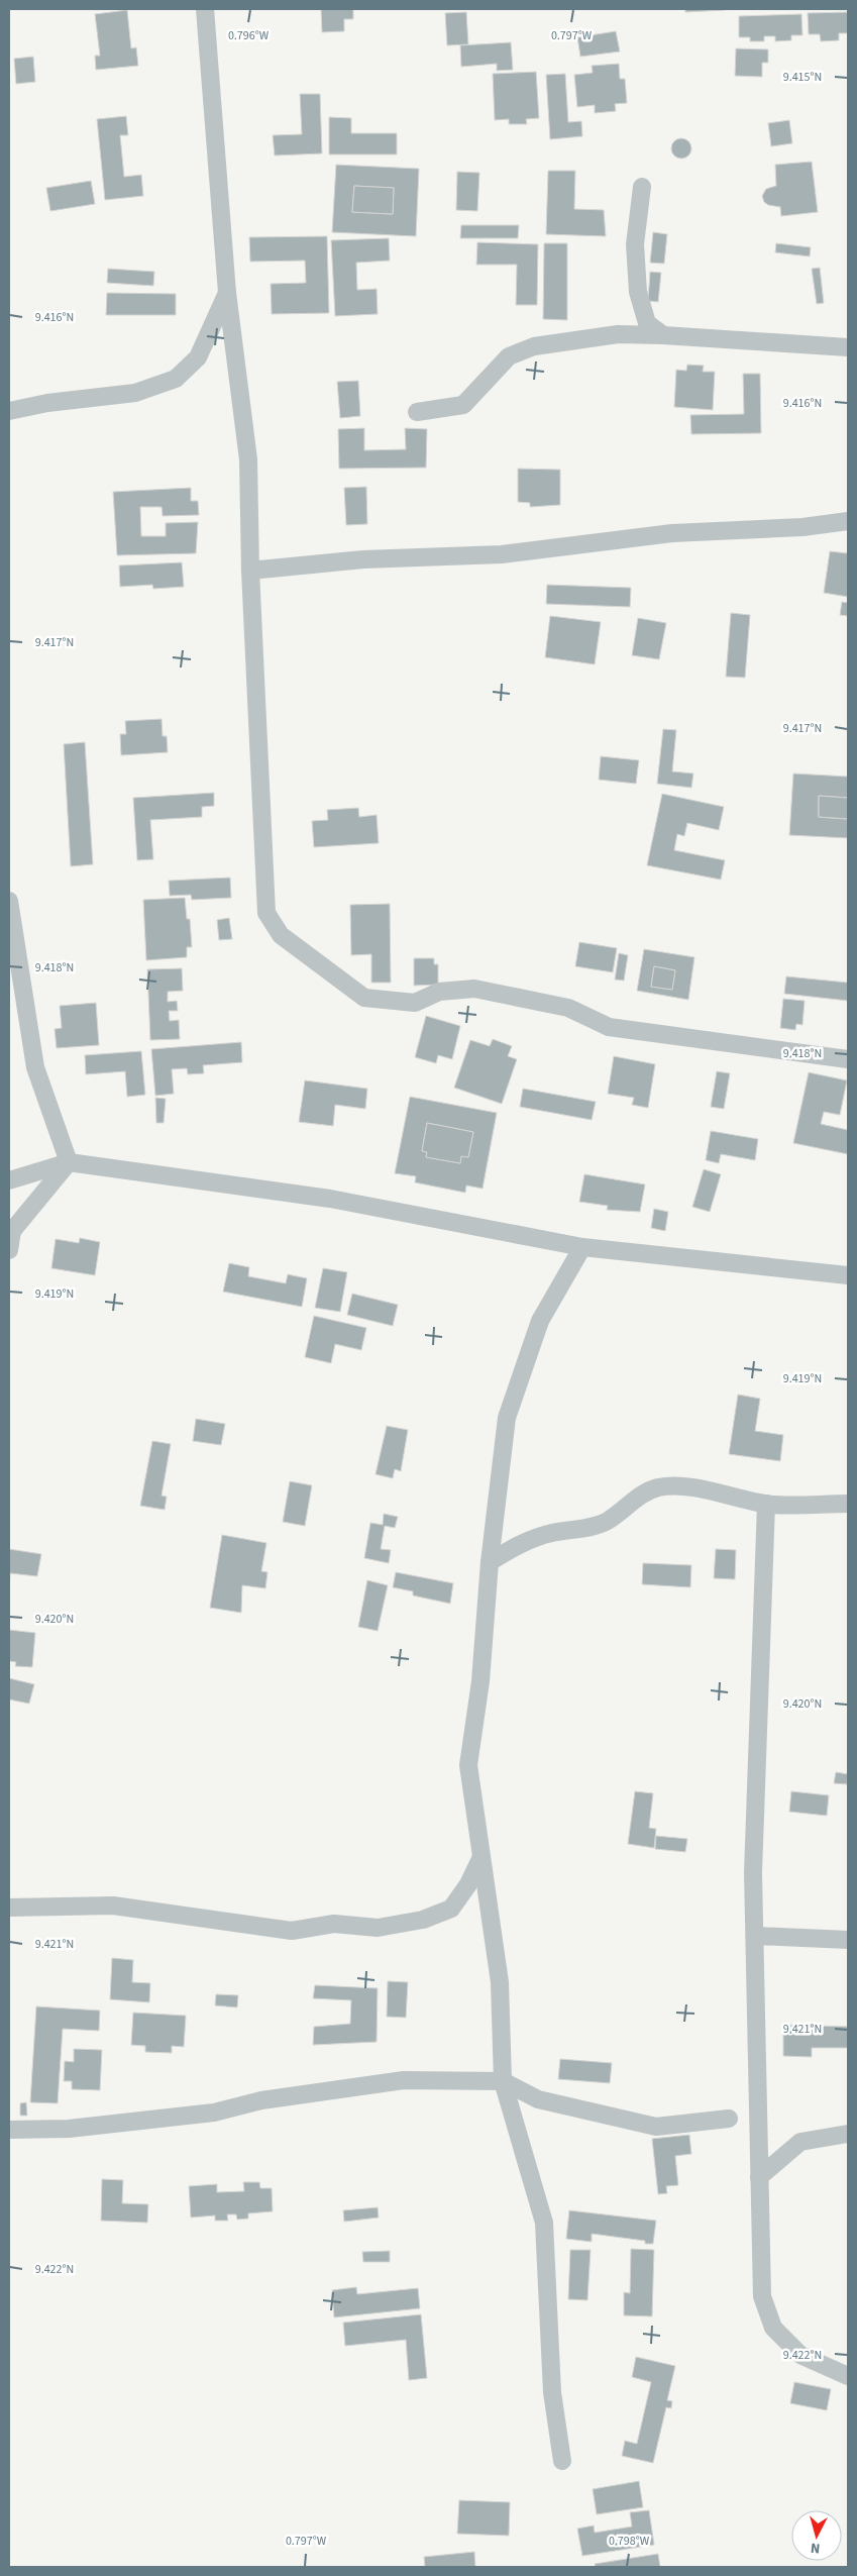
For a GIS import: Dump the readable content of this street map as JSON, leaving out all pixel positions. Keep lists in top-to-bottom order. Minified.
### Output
{"north":"bottom","coordinates":["0.796°W","0.797°W","9.415°N","9.416°N","9.417°N","9.418°N","9.419°N","9.420°N","9.421°N","9.422°N","0.798°W"]}
